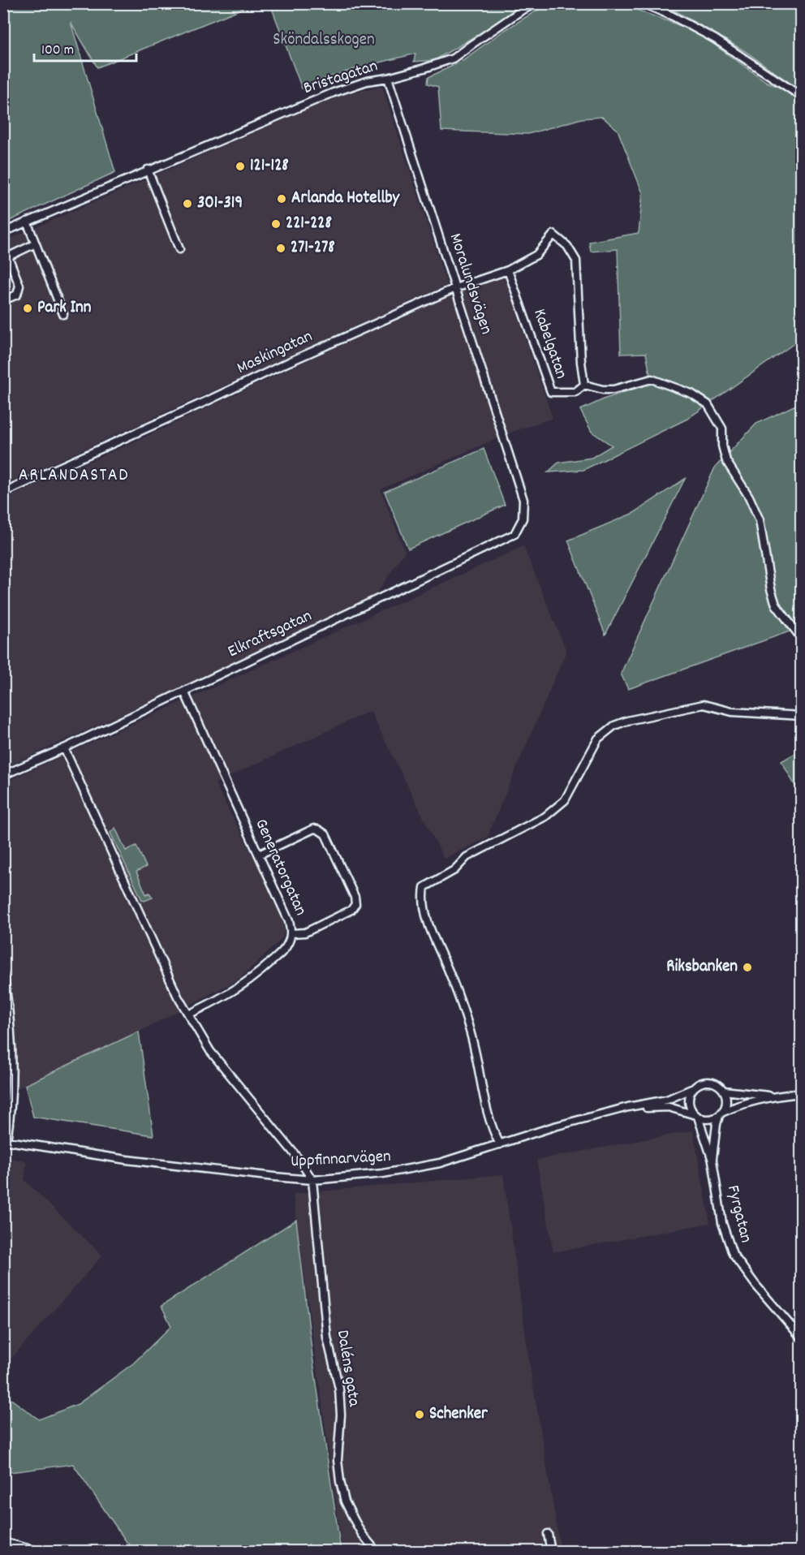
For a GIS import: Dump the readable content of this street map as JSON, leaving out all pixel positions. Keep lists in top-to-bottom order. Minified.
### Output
{"streets":{"street":["Bristagatan","Moralundsvägen","Kabelgatan","Maskingatan","Elkraftsgatan","Generatorgatan","Uppfinnarvägen","Fyrgatan","Daléns gata"]},"crossings":[["Bristagatan","Moralundsvägen"],["Moralundsvägen","Maskingatan"],["Moralundsvägen","Elkraftsgatan"],["Kabelgatan","Maskingatan"],["Elkraftsgatan","Generatorgatan"],["Uppfinnarvägen","Fyrgatan"],["Uppfinnarvägen","Daléns gata"]],"districts":["ARLANDASTAD"],"parks":["Sköndalsskogen"],"places":["121-128","Arlanda Hotellby","301-319","221-228","271-278","Park Inn","Riksbanken","Schenker"],"scale_bar":"100 m"}
